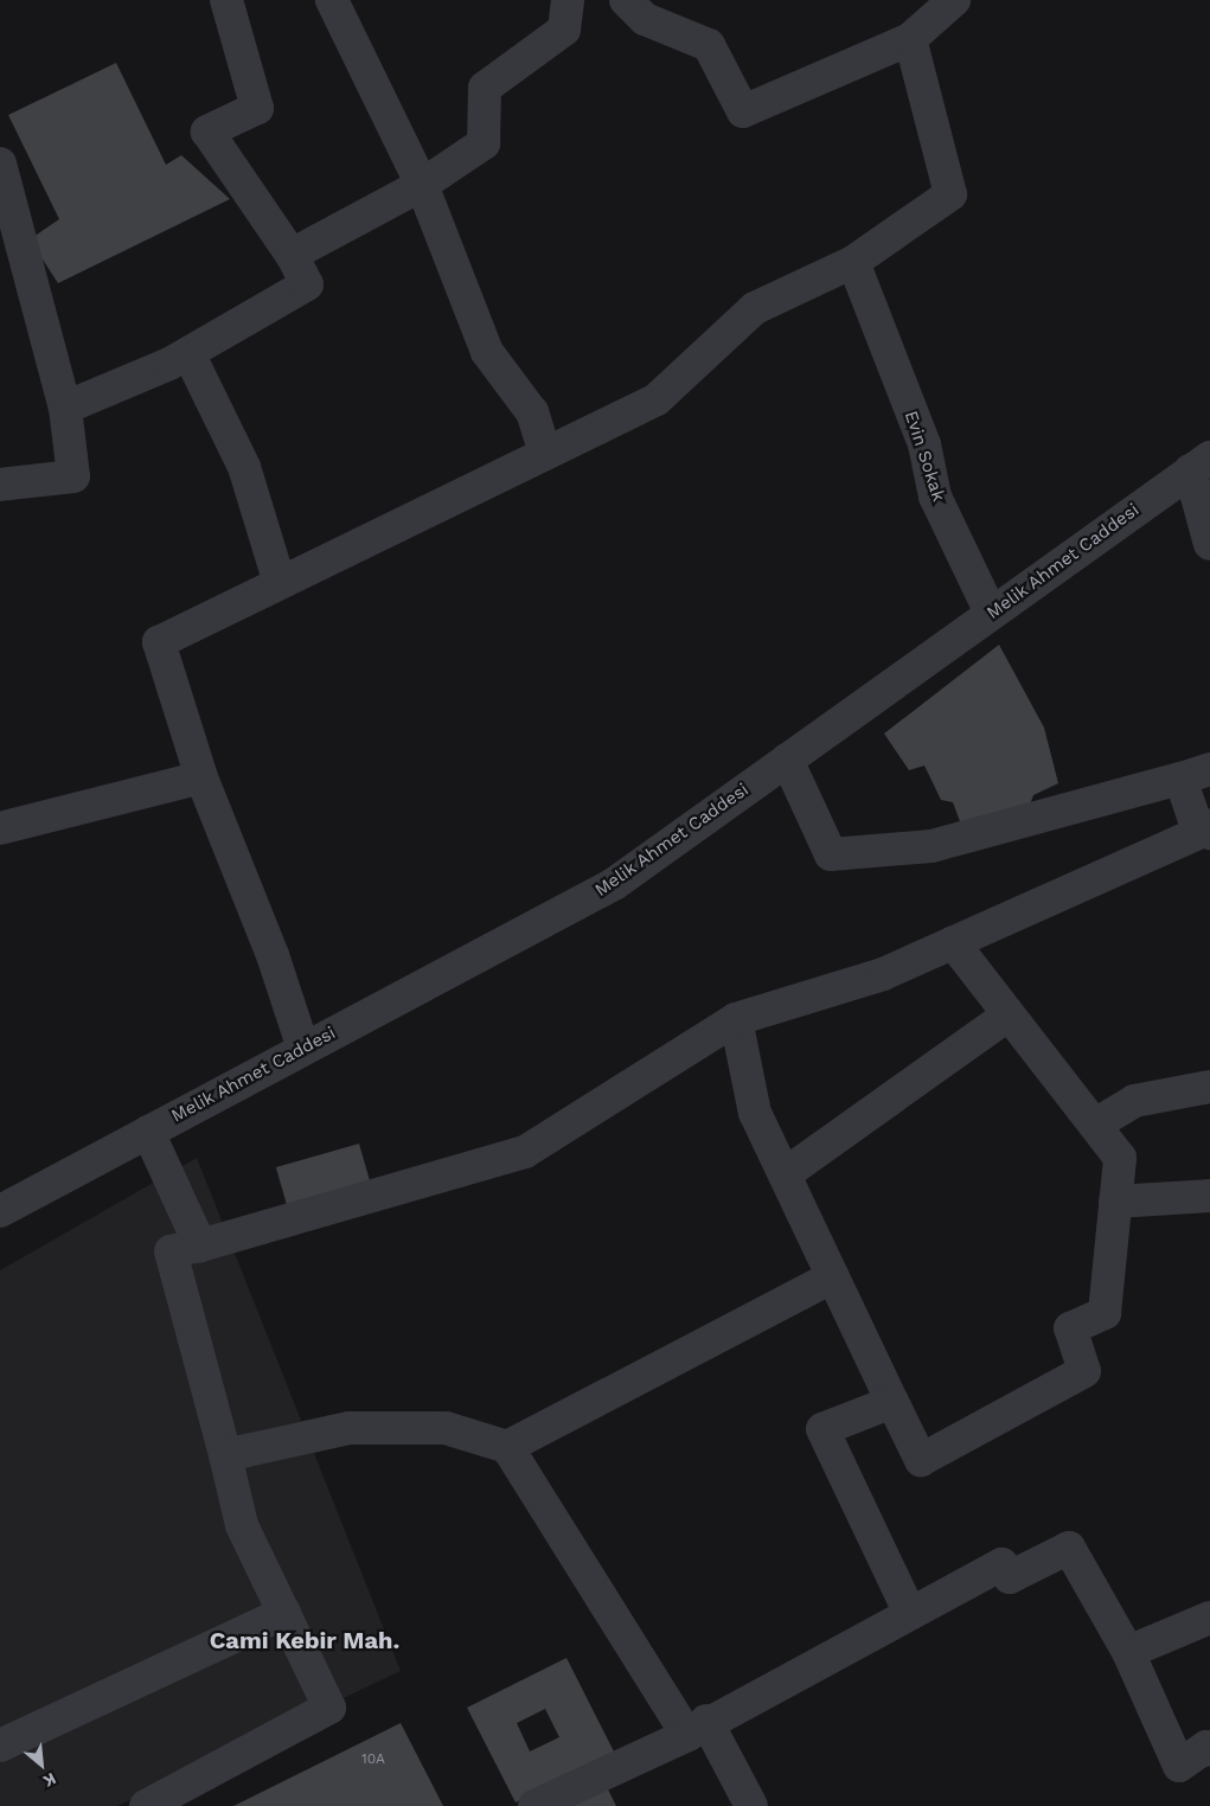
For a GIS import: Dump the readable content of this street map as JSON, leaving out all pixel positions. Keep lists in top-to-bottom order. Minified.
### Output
{"streets":{"street":["Evin Sokak","Melik Ahmet Caddesi"]},"crossings":[["Evin Sokak","Melik Ahmet Caddesi"]],"districts":["Cami Kebir Mah."],"house_numbers":["10A"],"north":"bottom right"}
